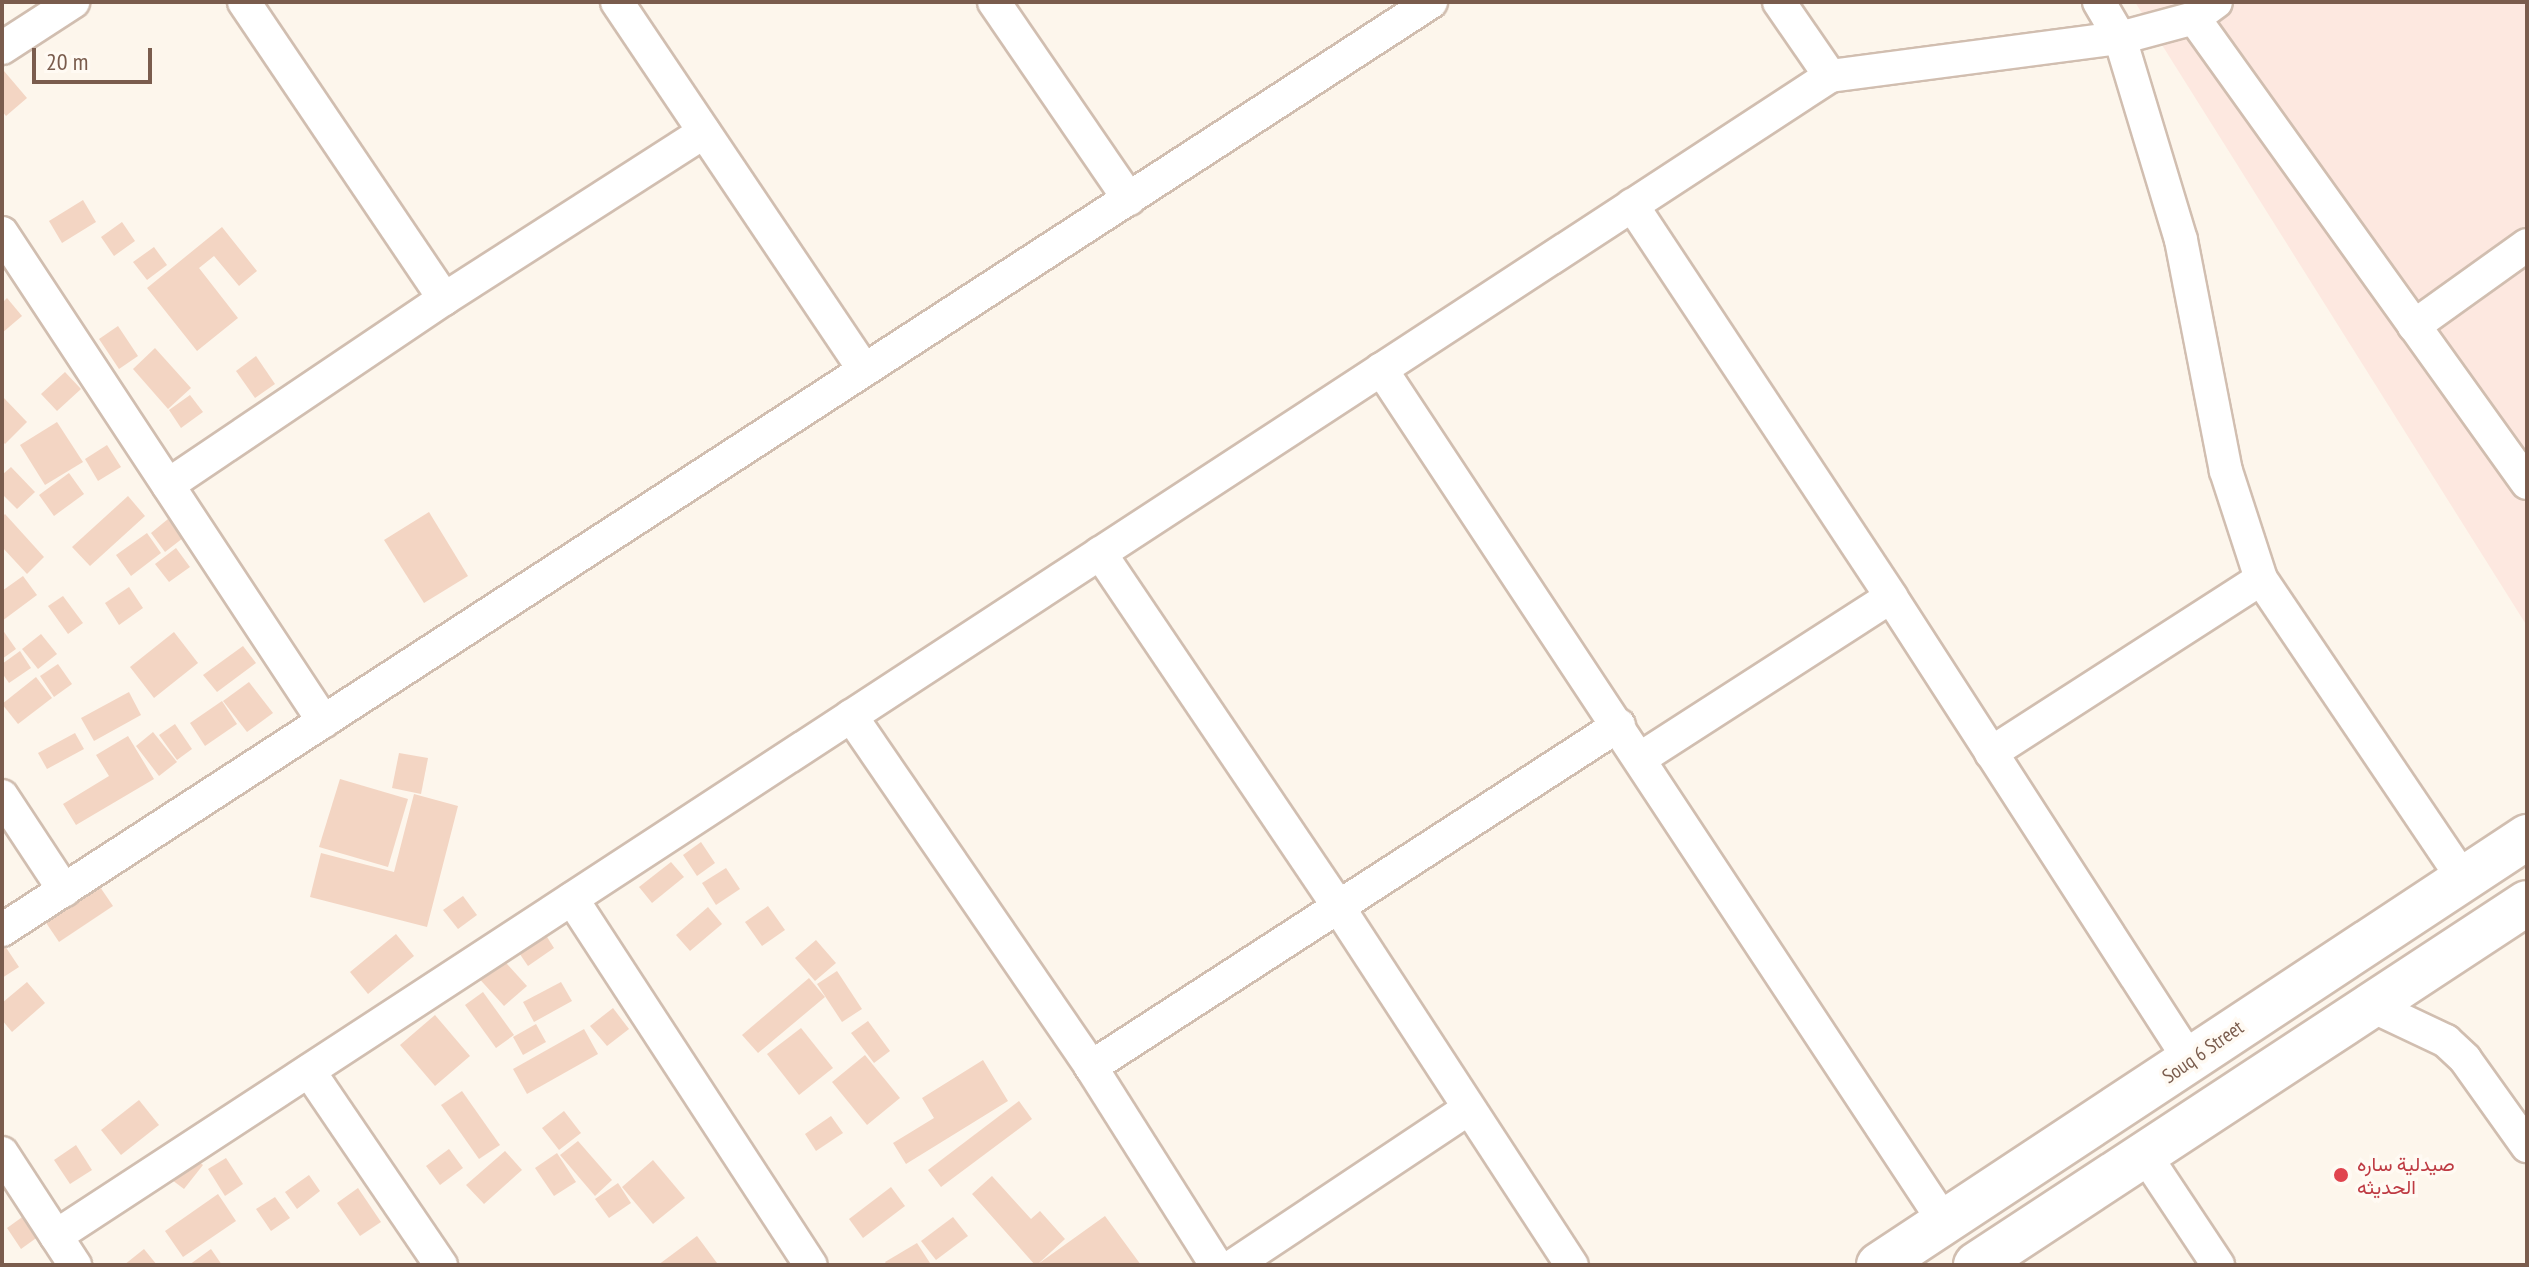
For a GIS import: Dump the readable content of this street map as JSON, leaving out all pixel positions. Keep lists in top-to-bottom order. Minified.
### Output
{"streets":{"street":["Souq 6 Street"]},"places":["صيدلية ساره الحديثه"],"scale_bar":"20 m"}
